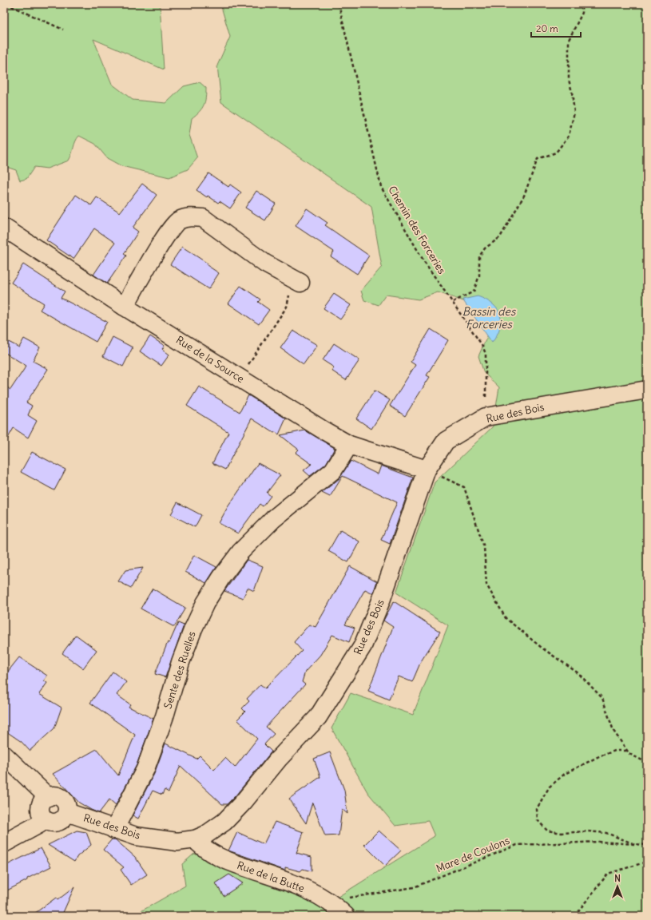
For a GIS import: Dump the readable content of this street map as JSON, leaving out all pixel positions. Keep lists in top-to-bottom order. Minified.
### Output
{"streets":{"street":["Rue de la Source","Rue des Bois","Sente des Ruelles","Rue de la Butte"],"path":["Chemin des Forceries","Mare de Coulons"]},"crossings":[["Chemin des Forceries","Rue des Bois"],["Rue de la Source","Rue des Bois"],["Rue de la Source","Sente des Ruelles"],["Rue des Bois","Sente des Ruelles"],["Rue des Bois","Rue de la Butte"],["Mare de Coulons","Rue de la Butte"]],"water":["Bassin des Forceries"],"scale_bar":"20 m","north":"top"}
